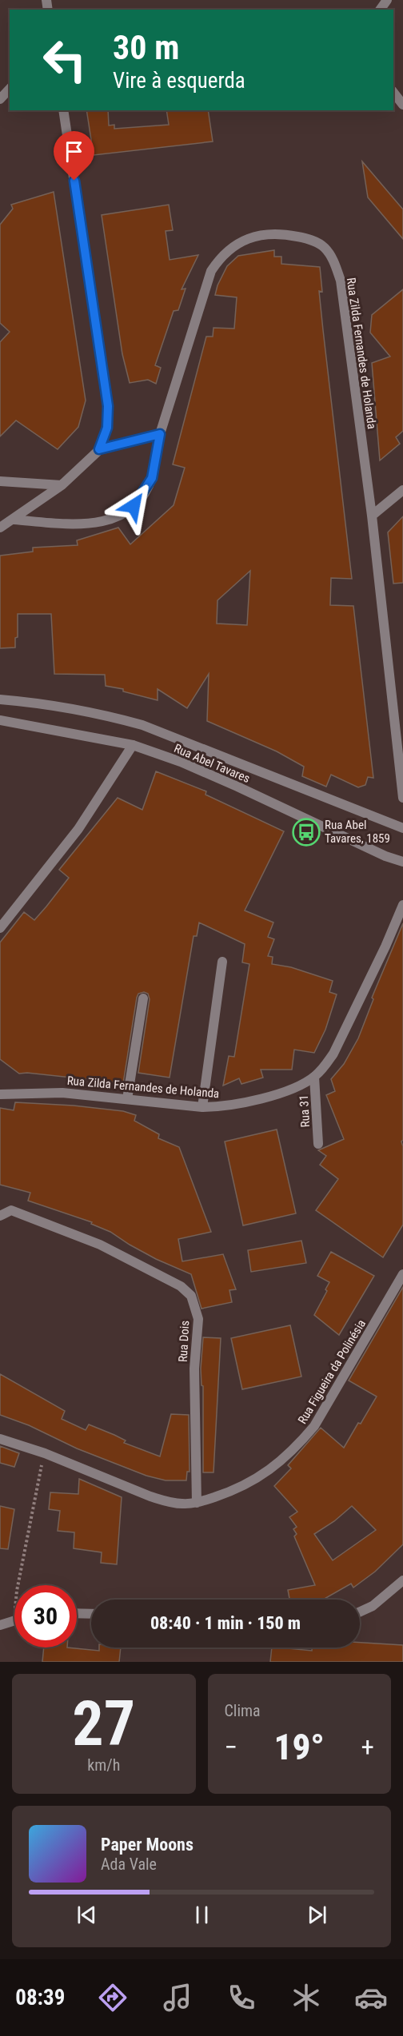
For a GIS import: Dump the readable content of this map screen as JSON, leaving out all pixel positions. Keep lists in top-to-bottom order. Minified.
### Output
{"streets":{"street":["Rua Zilda Fernandes de Holanda","Rua Abel Tavares","Rua 31","Rua Dois","Rua Figueira da Polinésia"]},"crossings":[["Rua Zilda Fernandes de Holanda","Rua 31"],["Rua Dois","Rua Figueira da Polinésia"]],"places":{"bus stop":["Rua Abel Tavares, 1859"]},"page":{"turn":["30 m","Vire à esquerda"],"limit":"30","trip":"08:40 · 1 min · 150 m","tile":[["27","km/h"],"Clima"],"heat":["−","19°","+"],"song":["Paper Moons","Ada Vale"],"tabs":"08:39"}}
